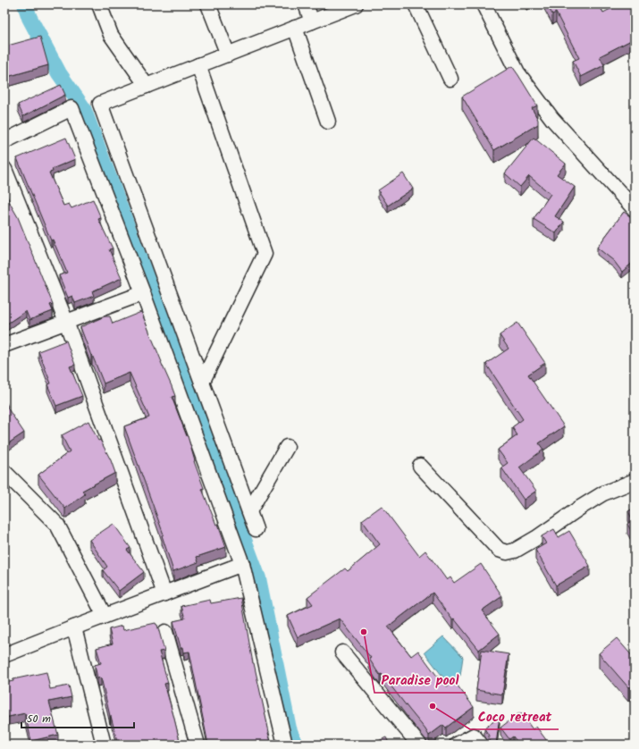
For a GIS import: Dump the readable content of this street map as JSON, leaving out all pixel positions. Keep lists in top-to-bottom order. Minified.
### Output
{"places":["Paradise pool","Coco retreat"],"scale_bar":"50 m"}
